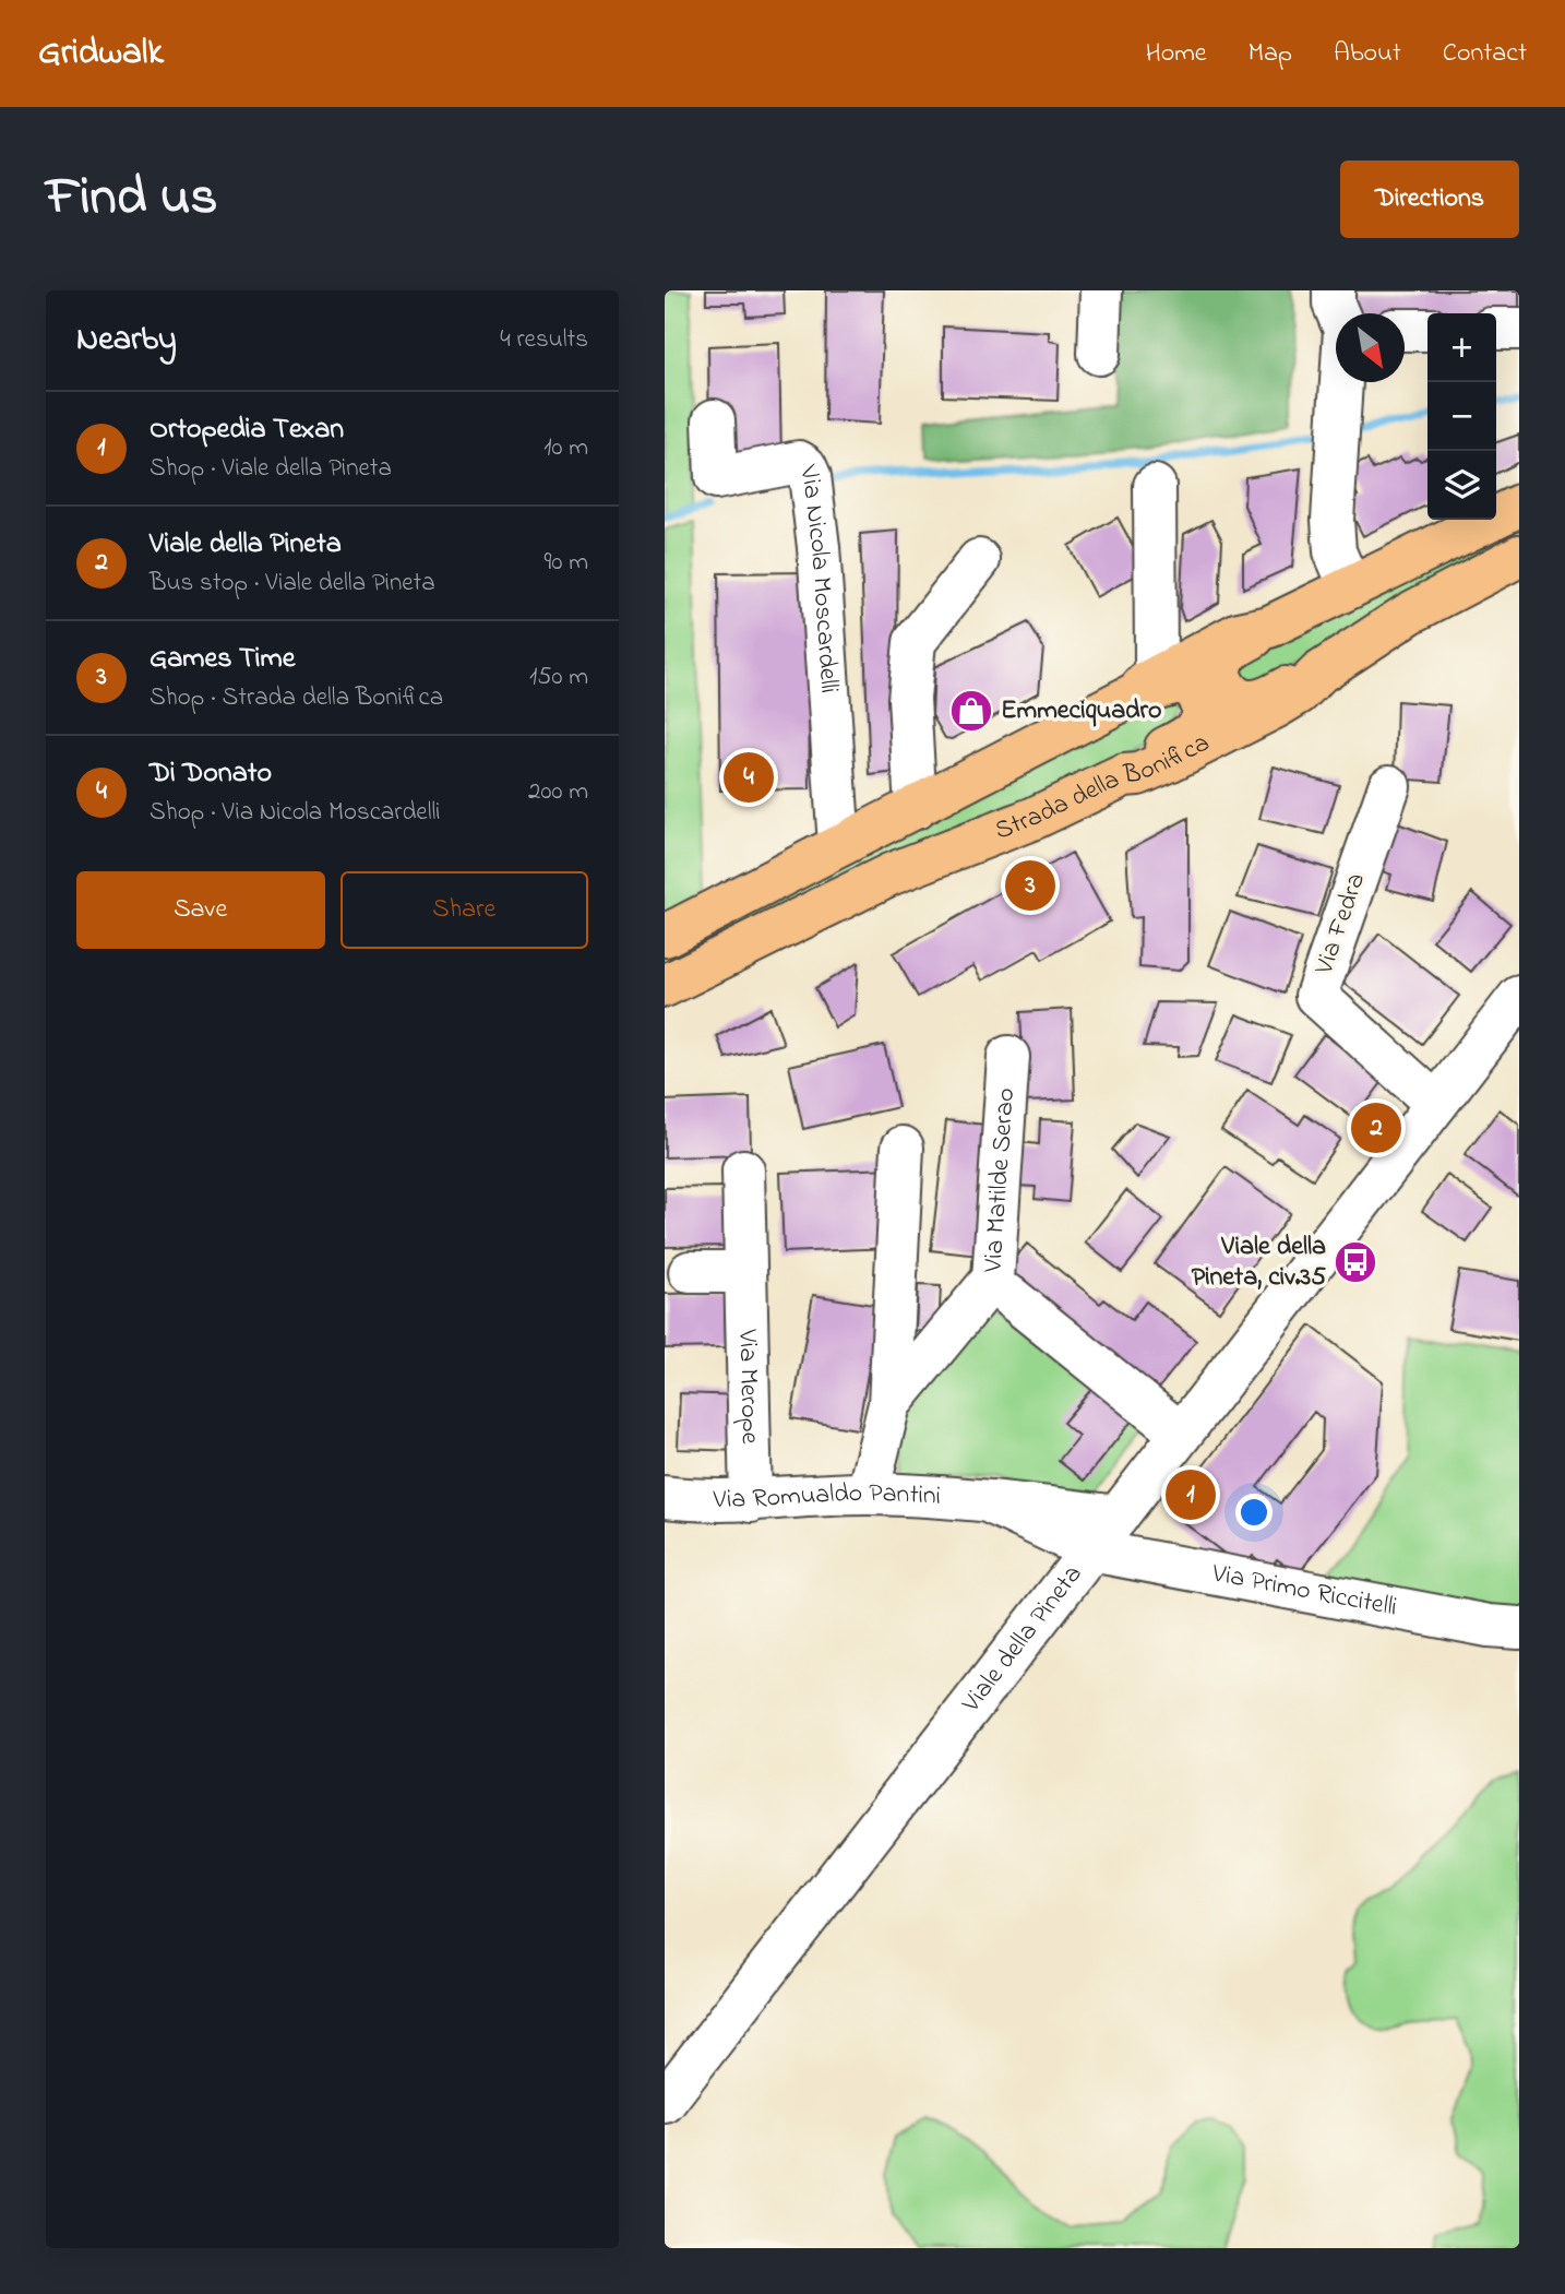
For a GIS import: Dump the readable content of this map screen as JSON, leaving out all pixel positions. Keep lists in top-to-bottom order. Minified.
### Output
{"streets":{"main road":["Strada della Bonifica"],"street":["Via Nicola Moscardelli","Via Fedra","Via Matilde Serao","Via Merope","Via Romualdo Pantini","Via Primo Riccitelli","Viale della Pineta"]},"crossings":[["Via Fedra","Viale della Pineta"],["Via Matilde Serao","Via Romualdo Pantini"],["Via Merope","Via Romualdo Pantini"],["Via Romualdo Pantini","Via Primo Riccitelli"],["Via Romualdo Pantini","Viale della Pineta"],["Via Primo Riccitelli","Viale della Pineta"]],"places":{"shop":["Emmeciquadro"],"bus stop":["Viale della Pineta, civ.35"]},"north":"bottom right","page":{"header":"Gridwalk","nav":["Home","Map","About","Contact"],"title":"Find us","buttons":["Directions",["Save","Share"]],"heading":["Nearby","4 results"],"map_buttons":["+","−"],"list":[{"mark":"1","name":"Ortopedia Texan","note":"Shop · Viale della Pineta","value":"10 m"},{"mark":"2","name":"Viale della Pineta","note":"Bus stop · Viale della Pineta","value":"90 m"},{"mark":"3","name":"Games Time","note":"Shop · Strada della Bonifica","value":"150 m"},{"mark":"4","name":"Di Donato","note":"Shop · Via Nicola Moscardelli","value":"200 m"}],"pins":["4","3","2","1"]}}
